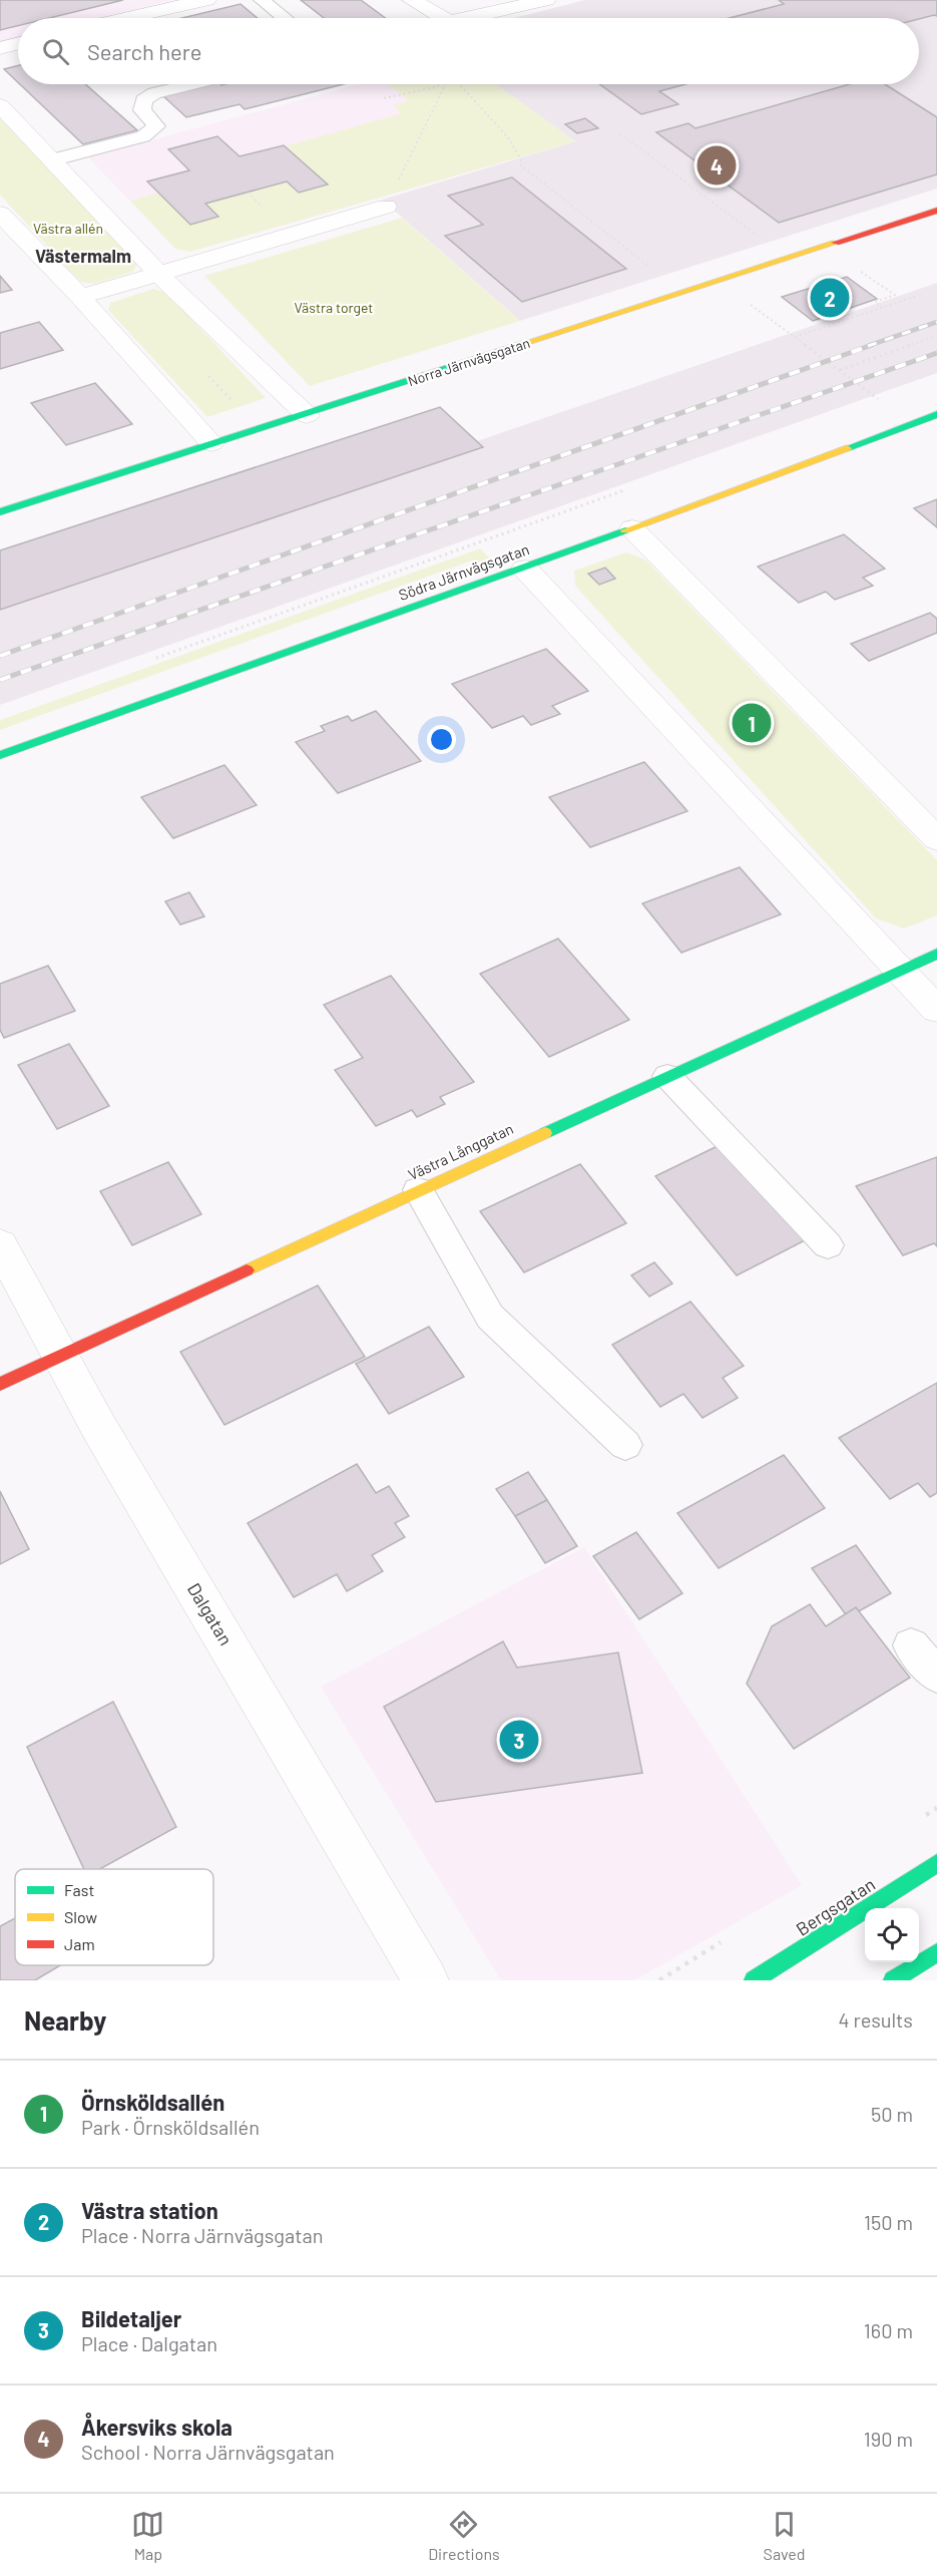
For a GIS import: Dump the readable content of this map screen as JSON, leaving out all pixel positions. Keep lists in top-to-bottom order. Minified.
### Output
{"streets":{"main road":["Norra Järnvägsgatan","Södra Järnvägsgatan","Västra Långgatan","Bergsgatan"],"street":["Dalgatan"]},"crossings":[["Västra Långgatan","Dalgatan"]],"districts":["Västermalm"],"parks":["Västra allén","Västra torget"],"legend":["Fast","Slow","Jam"],"page":{"search":"Search here","pins":["4","2","1","3"],"heading":["Nearby","4 results"],"list":[{"mark":"1","name":"Örnsköldsallén","note":"Park · Örnsköldsallén","value":"50 m"},{"mark":"2","name":"Västra station","note":"Place · Norra Järnvägsgatan","value":"150 m"},{"mark":"3","name":"Bildetaljer","note":"Place · Dalgatan","value":"160 m"},{"mark":"4","name":"Åkersviks skola","note":"School · Norra Järnvägsgatan","value":"190 m"}],"nav":["Map","Directions","Saved"]}}
